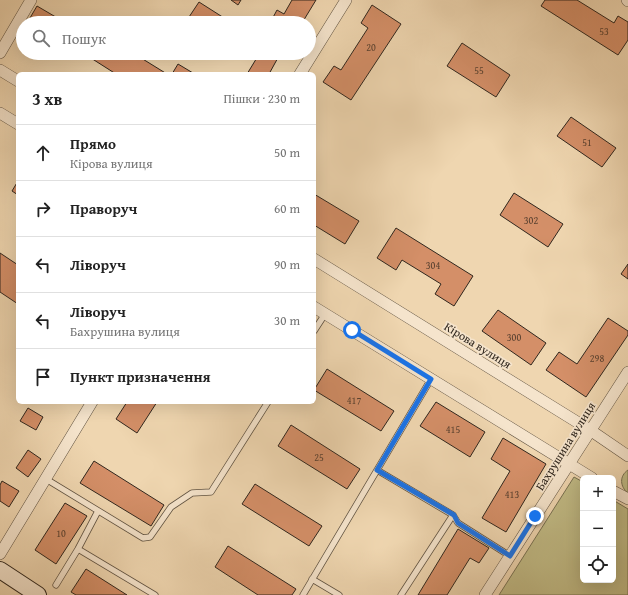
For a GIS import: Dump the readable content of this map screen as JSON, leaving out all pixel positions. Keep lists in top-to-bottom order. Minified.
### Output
{"streets":{"street":["Кірова вулиця","Бахрушина вулиця"]},"crossings":[["Кірова вулиця","Бахрушина вулиця"]],"house_numbers":["53","20","55","51","302","304","300","298","417","415","25","413","10"],"page":{"search":"Пошук","heading":["3 хв","Пішки · 230 m"],"list":[["Прямо","Кірова вулиця","50 m"],["Праворуч","60 m"],["Ліворуч","90 m"],["Ліворуч","Бахрушина вулиця","30 m"],"Пункт призначення"],"map_buttons":["+","−"]}}
